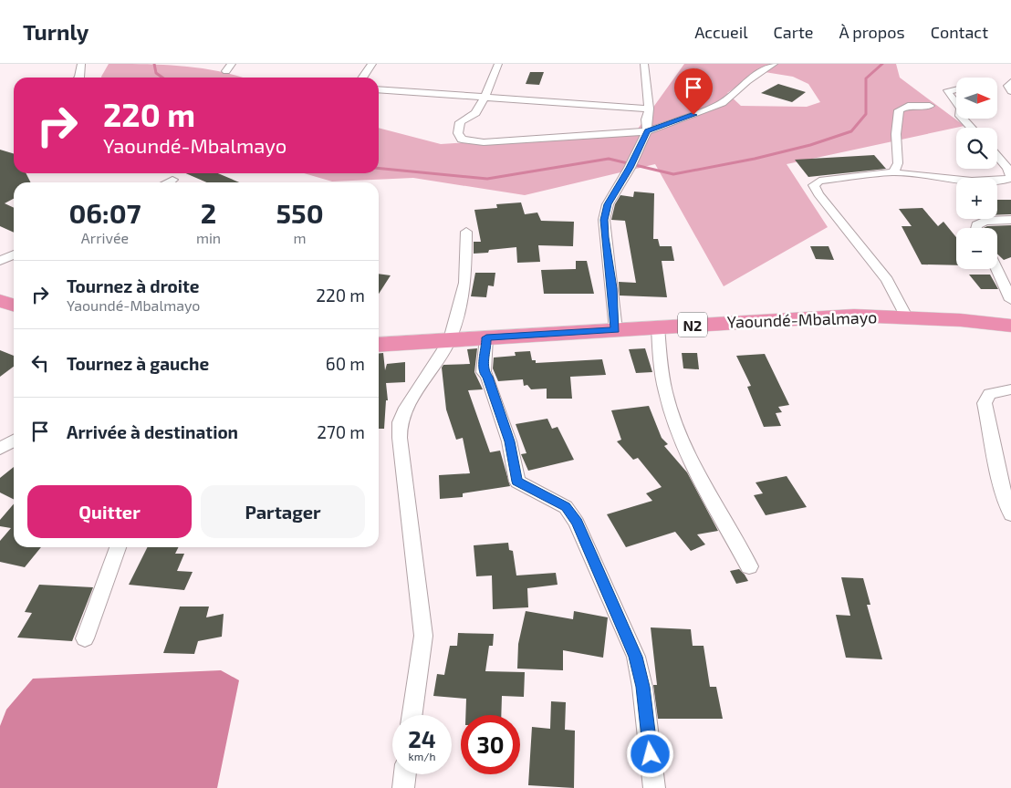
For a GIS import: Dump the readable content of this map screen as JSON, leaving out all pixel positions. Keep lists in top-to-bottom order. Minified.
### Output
{"streets":{"highway":["Yaoundé-Mbalmayo","N2"]},"north":"right","page":{"header":"Turnly","nav":["Accueil","Carte","À propos","Contact"],"map_buttons":["+","−"],"turn":["220 m","Yaoundé-Mbalmayo"],"eta":["06:07","Arrivée","2","min","550","m"],"list":[{"name":"Tournez à droite","note":"Yaoundé-Mbalmayo","value":"220 m"},{"name":"Tournez à gauche","value":"60 m"},{"name":"Arrivée à destination","value":"270 m"}],"buttons":["Quitter","Partager"],"speed":"24 km/h","limit":"30"}}
